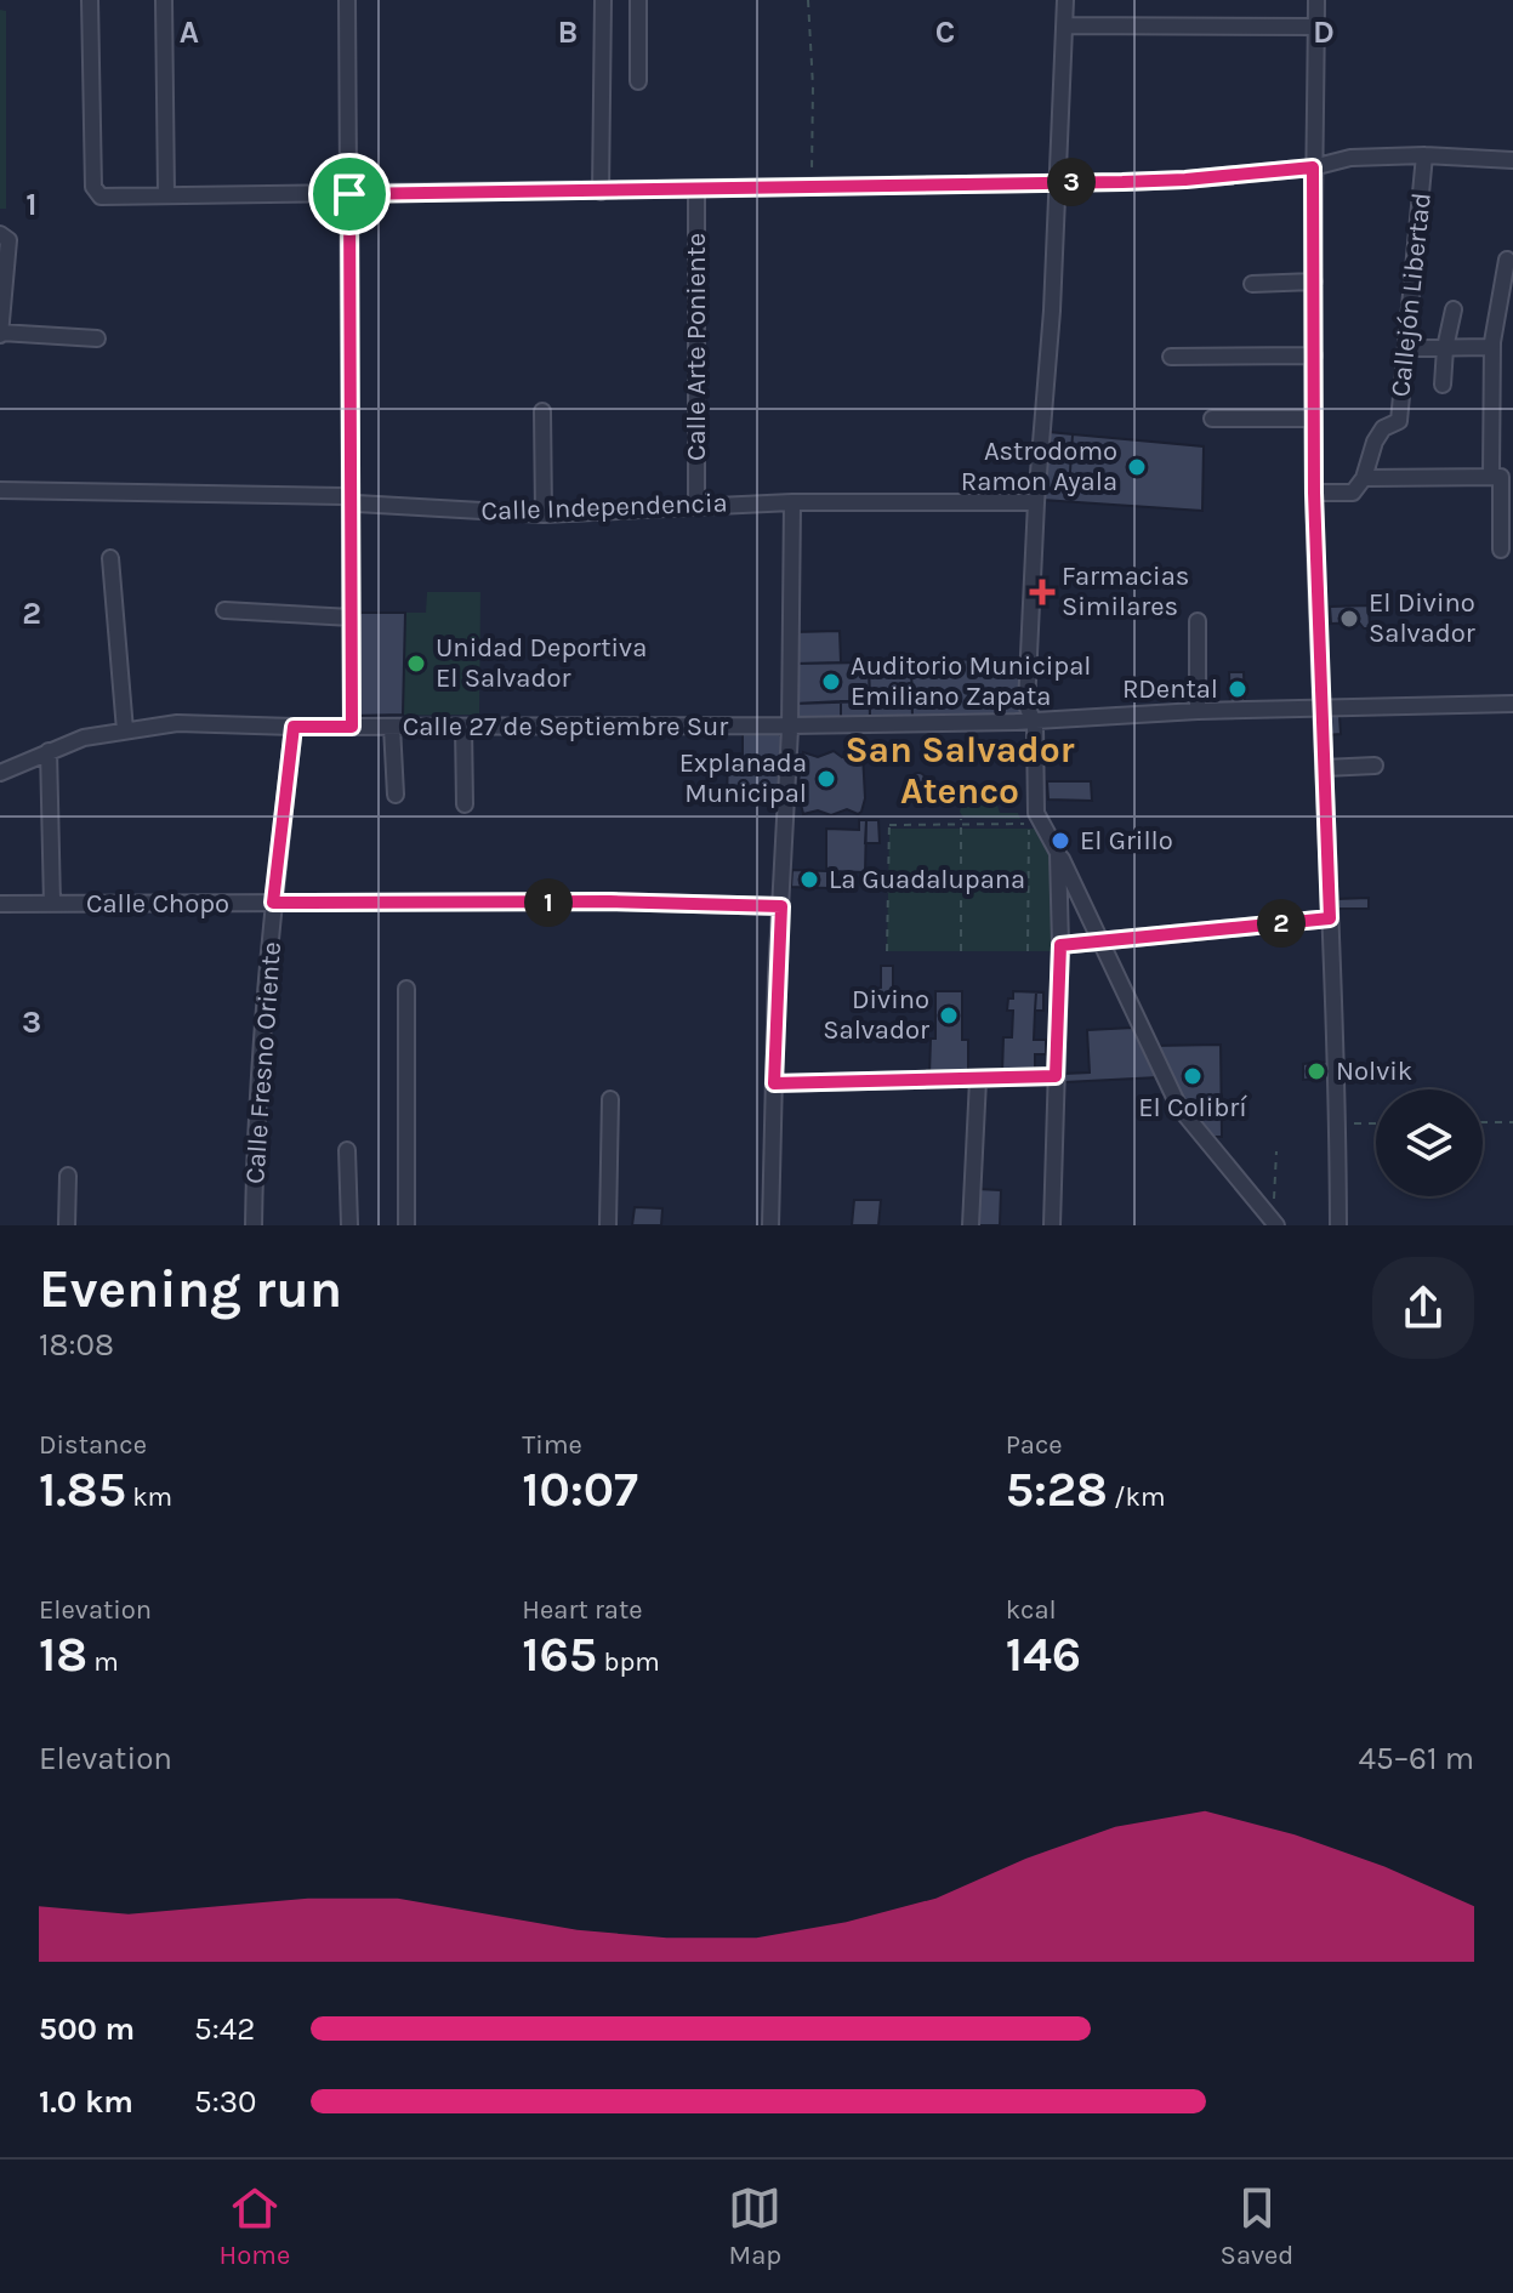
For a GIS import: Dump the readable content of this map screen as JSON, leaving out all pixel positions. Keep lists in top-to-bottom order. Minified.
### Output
{"streets":{"street":["Callejón Libertad","Calle Arte Poniente","Calle Independencia","Calle 27 de Septiembre Sur","Calle Chopo","Calle Fresno Oriente"]},"crossings":[["Calle Arte Poniente","Calle Independencia"],["Calle 27 de Septiembre Sur","Calle Fresno Oriente"],["Calle Chopo","Calle Fresno Oriente"]],"districts":["San Salvador Atenco"],"places":{"other":["Astrodomo Ramon Ayala","El Divino Salvador","Unidad Deportiva El Salvador","Auditorio Municipal Emiliano Zapata","RDental","Explanada Municipal","El Grillo","La Guadalupana","Divino Salvador","Nolvik","El Colibrí"],"health":["Farmacias Similares"]},"page":{"pins":["3","1","2"],"heading":["Evening run","18:08"],"stats":[["Distance","1.85 km"],["Time","10:07"],["Pace","5:28 /km"],["Elevation","18 m"],["Heart rate","165 bpm"],["kcal","146"]],"chart":["Elevation","45–61 m"],"list":[{"name":"500 m","note":"5:42"},{"name":"1.0 km","note":"5:30"}],"tabs":["Home","Map","Saved"]},"grid":{"columns":["A","B","C","D"],"rows":["1","2","3"]}}
